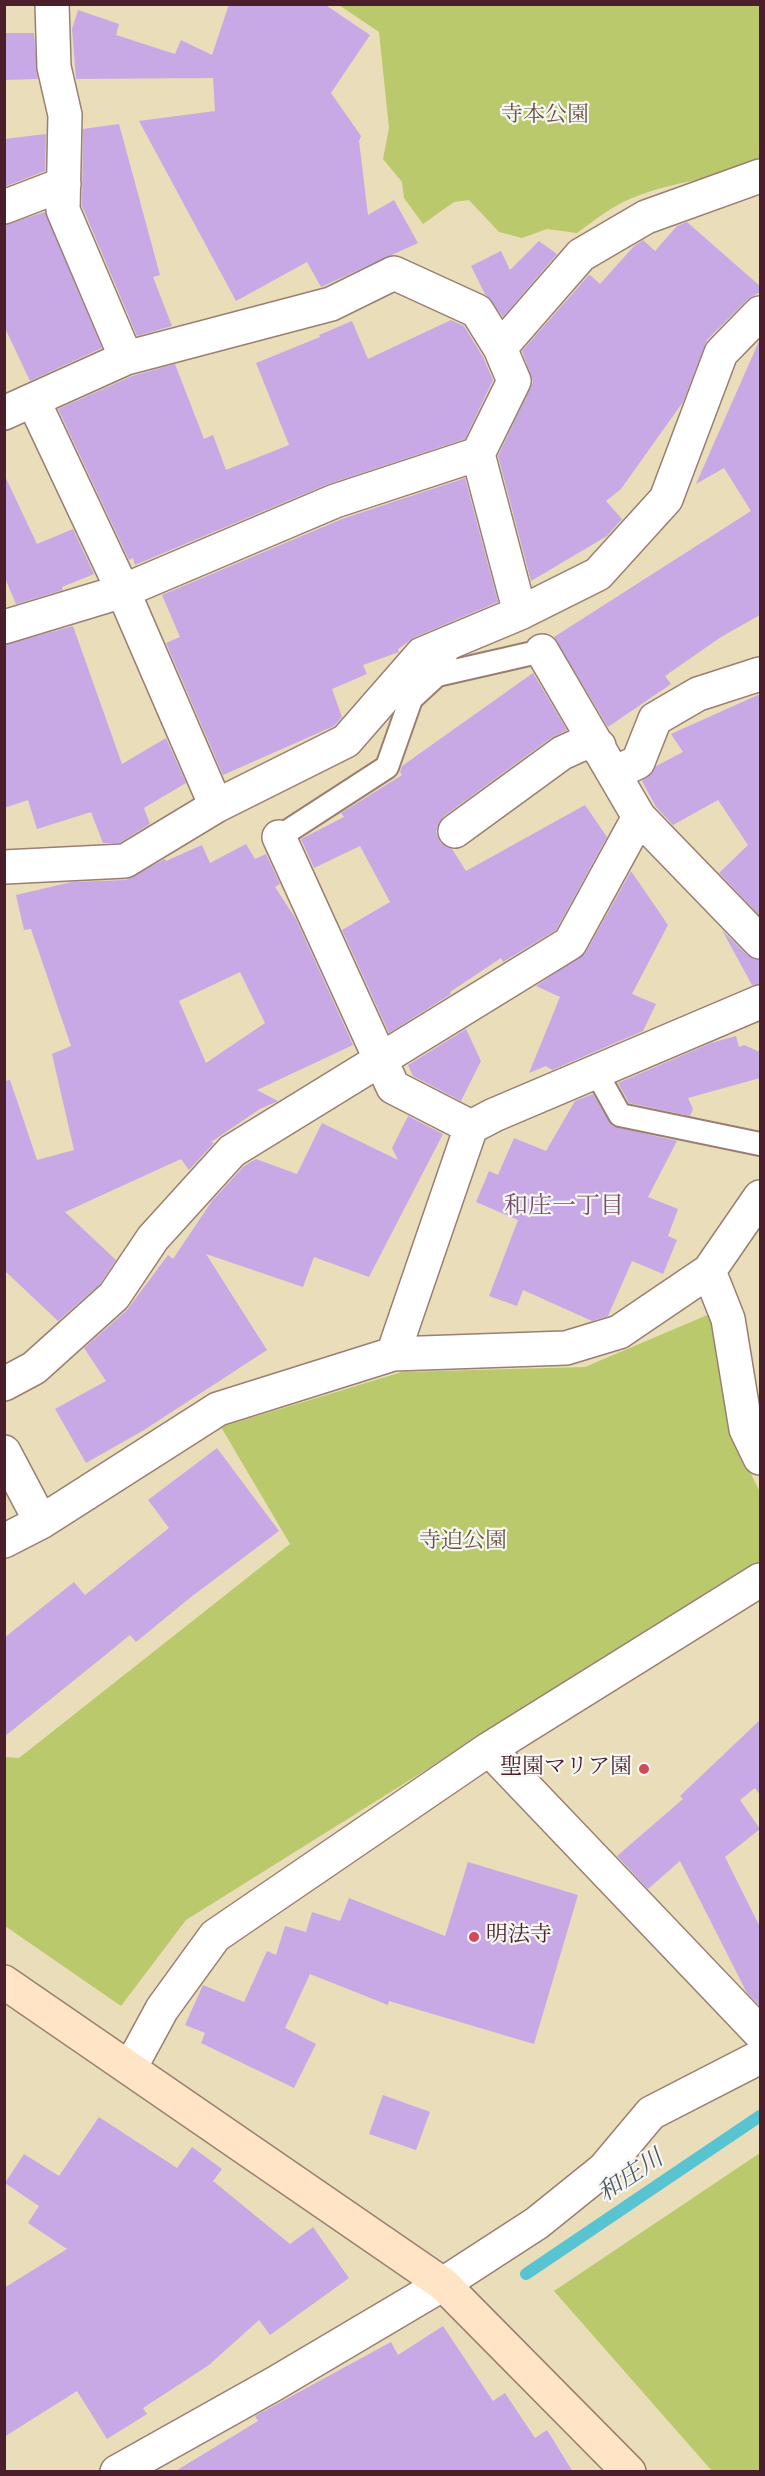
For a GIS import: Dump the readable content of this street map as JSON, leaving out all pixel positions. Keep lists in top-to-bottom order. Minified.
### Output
{"districts":["和庄一丁目"],"water":["和庄川"],"parks":["寺本公園","寺迫公園"],"places":["聖園マリア園","明法寺"]}
